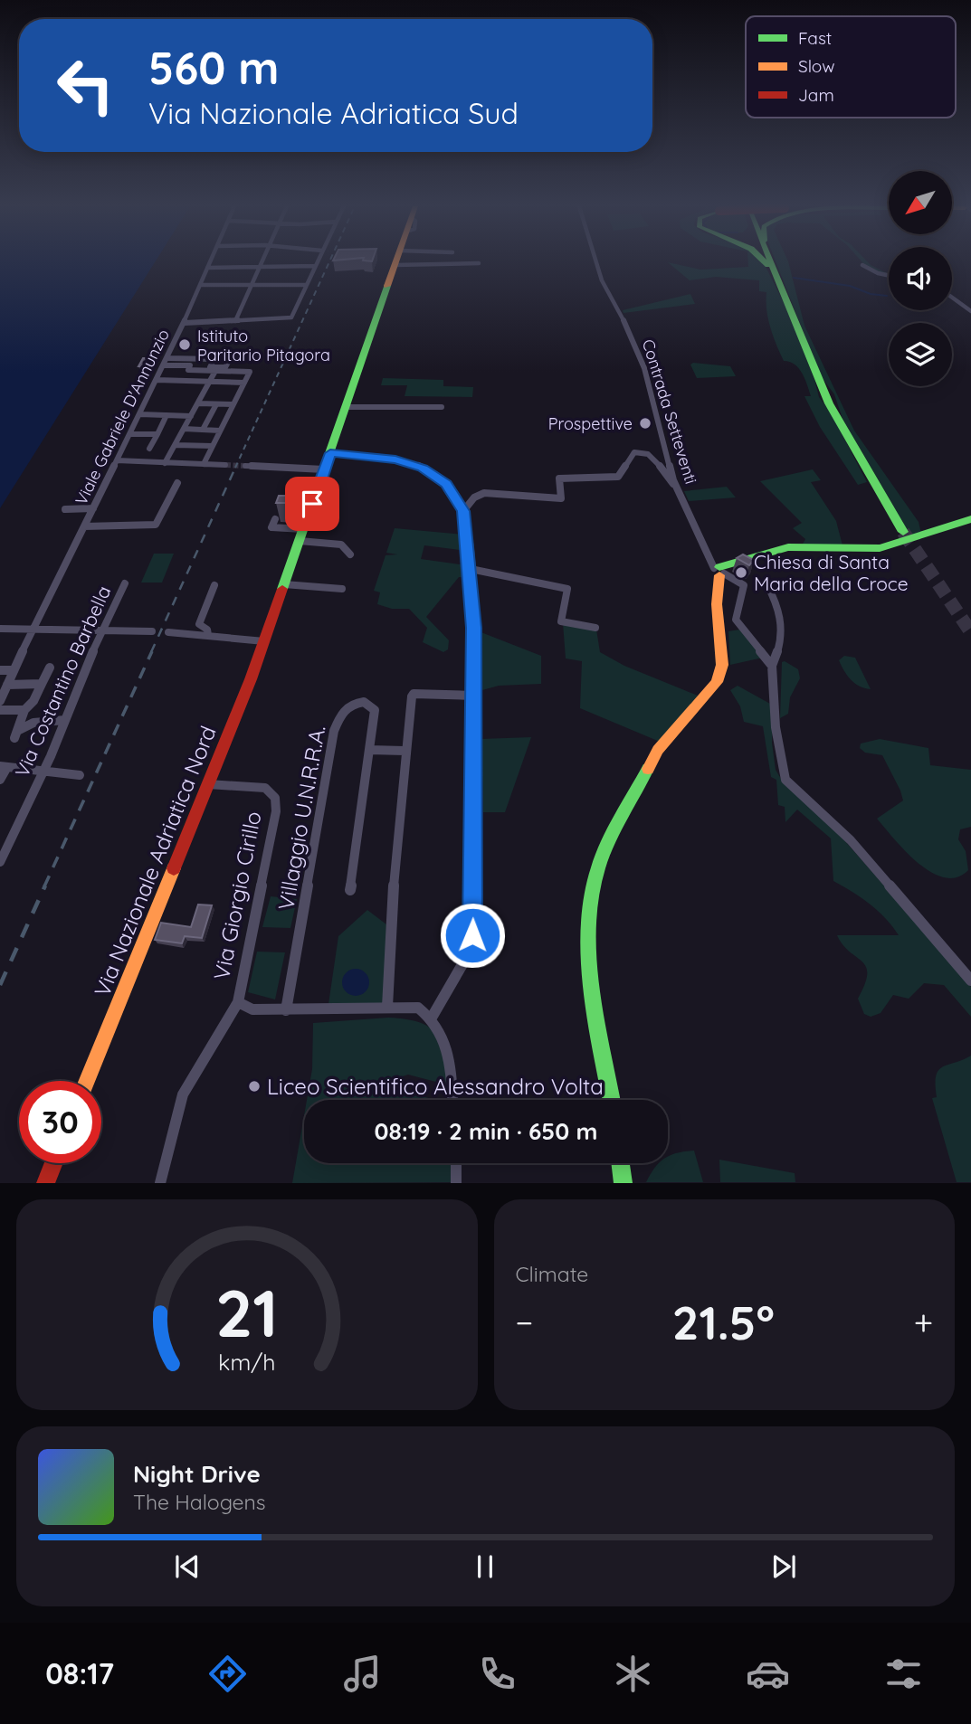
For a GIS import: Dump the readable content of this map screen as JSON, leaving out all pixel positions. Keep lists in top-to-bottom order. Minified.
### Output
{"streets":{"main road":["Via Nazionale Adriatica Nord"],"street":["Contrada Setteventi","Viale Gabriele D'Annunzio","Via Costantino Barbella","Villaggio U.N.R.R.A.","Via Giorgio Cirillo"]},"crossings":[["Villaggio U.N.R.R.A.","Via Giorgio Cirillo"],["Via Nazionale Adriatica Nord","Via Giorgio Cirillo"]],"places":["Istituto Paritario Pitagora","Prospettive","Chiesa di Santa Maria della Croce","Liceo Scientifico Alessandro Volta"],"legend":["Fast","Slow","Jam"],"north":"bottom left","page":{"turn":["560 m","Via Nazionale Adriatica Sud"],"limit":"30","trip":"08:19 · 2 min · 650 m","tile":"Climate","heat":["−","21.5°","+"],"song":["Night Drive","The Halogens"],"tabs":"08:17","gauge":["21","km/h"]}}
